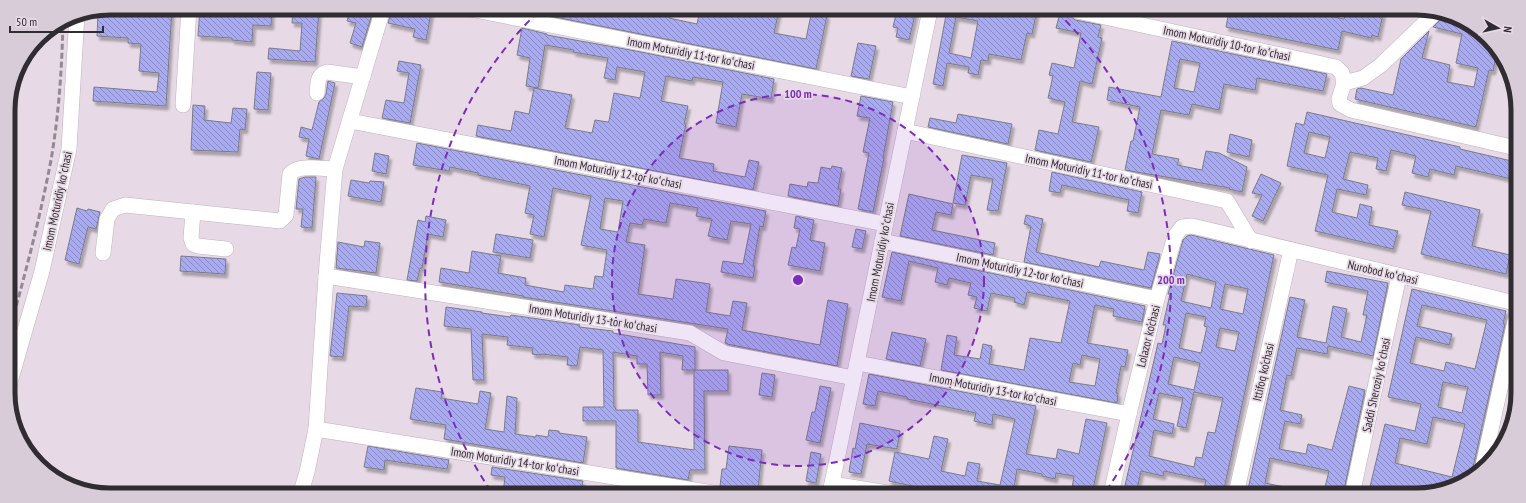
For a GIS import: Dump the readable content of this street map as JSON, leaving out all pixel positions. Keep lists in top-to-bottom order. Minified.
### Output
{"streets":{"street":["Imom Moturidiy 10-tor koʻchasi","Imom Moturidiy 11-tor koʻchasi","Imom Moturidiy 12-tor koʻchasi","Imom Moturidiy koʻchasi","Nurobod koʻchasi","Imom Moturidiy 13-tor koʻchasi","Lolazor ko‘chasi","Ittifoq ko‘chasi","Saddi Sheroziy koʻchasi","Imom Moturidiy 14-tor koʻchasi"]},"crossings":[["Imom Moturidiy 11-tor koʻchasi","Imom Moturidiy koʻchasi"],["Imom Moturidiy 11-tor koʻchasi","Nurobod koʻchasi"],["Imom Moturidiy 11-tor koʻchasi","Lolazor ko‘chasi"],["Imom Moturidiy 12-tor koʻchasi","Imom Moturidiy koʻchasi"],["Imom Moturidiy 12-tor koʻchasi","Lolazor ko‘chasi"],["Imom Moturidiy koʻchasi","Imom Moturidiy 13-tor koʻchasi"],["Nurobod koʻchasi","Lolazor ko‘chasi"],["Nurobod koʻchasi","Ittifoq ko‘chasi"],["Nurobod koʻchasi","Saddi Sheroziy koʻchasi"],["Imom Moturidiy 13-tor koʻchasi","Lolazor ko‘chasi"]],"scale_bar":"50 m","north":"right","rings":["100 m","200 m"]}
